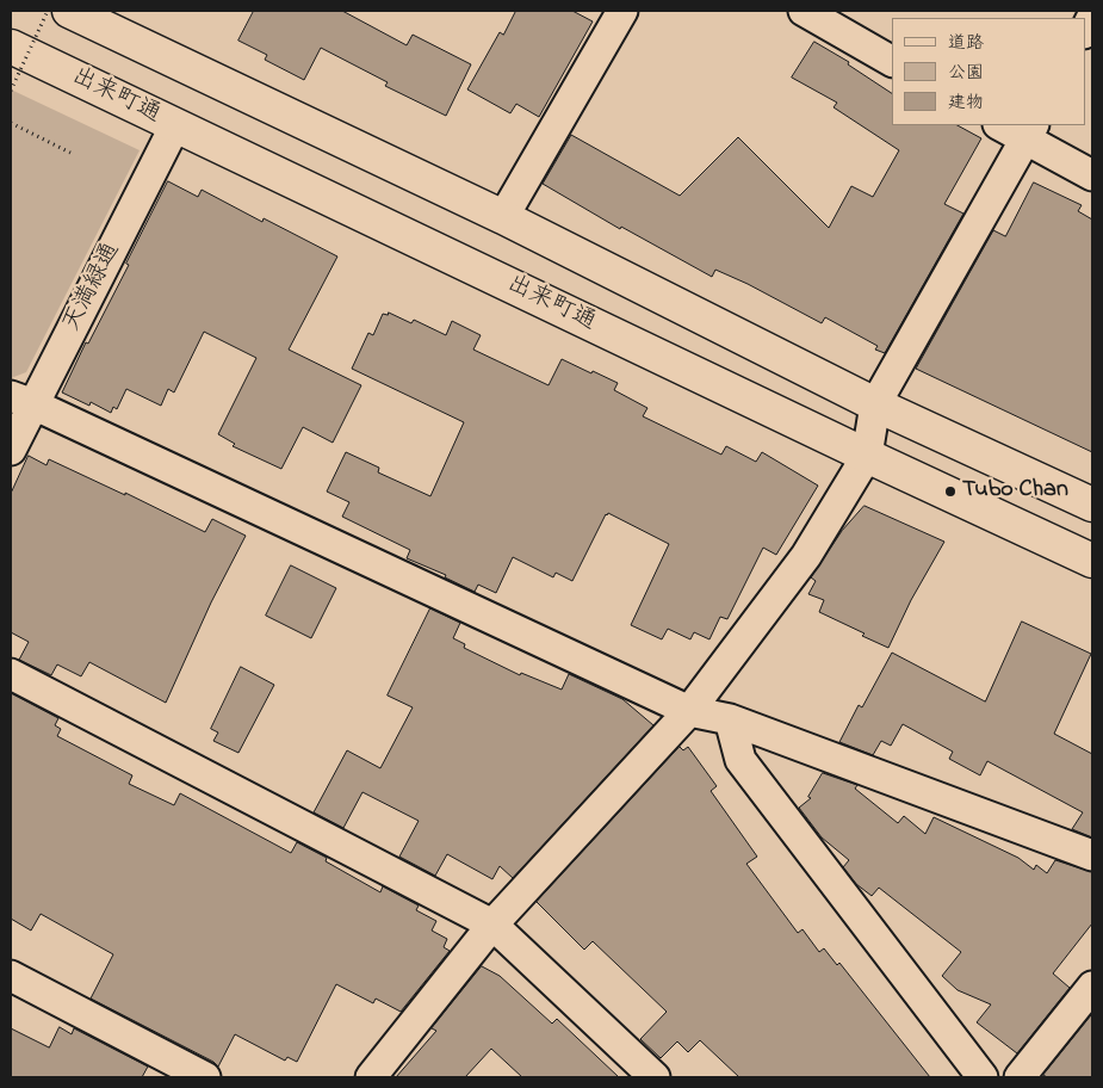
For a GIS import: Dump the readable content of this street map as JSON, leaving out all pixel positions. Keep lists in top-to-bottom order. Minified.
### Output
{"streets":{"main road":["出来町通"],"street":["天満緑通"]},"crossings":[["出来町通","天満緑通"]],"places":["Tubo Chan"],"legend":["道路","公園","建物"]}
